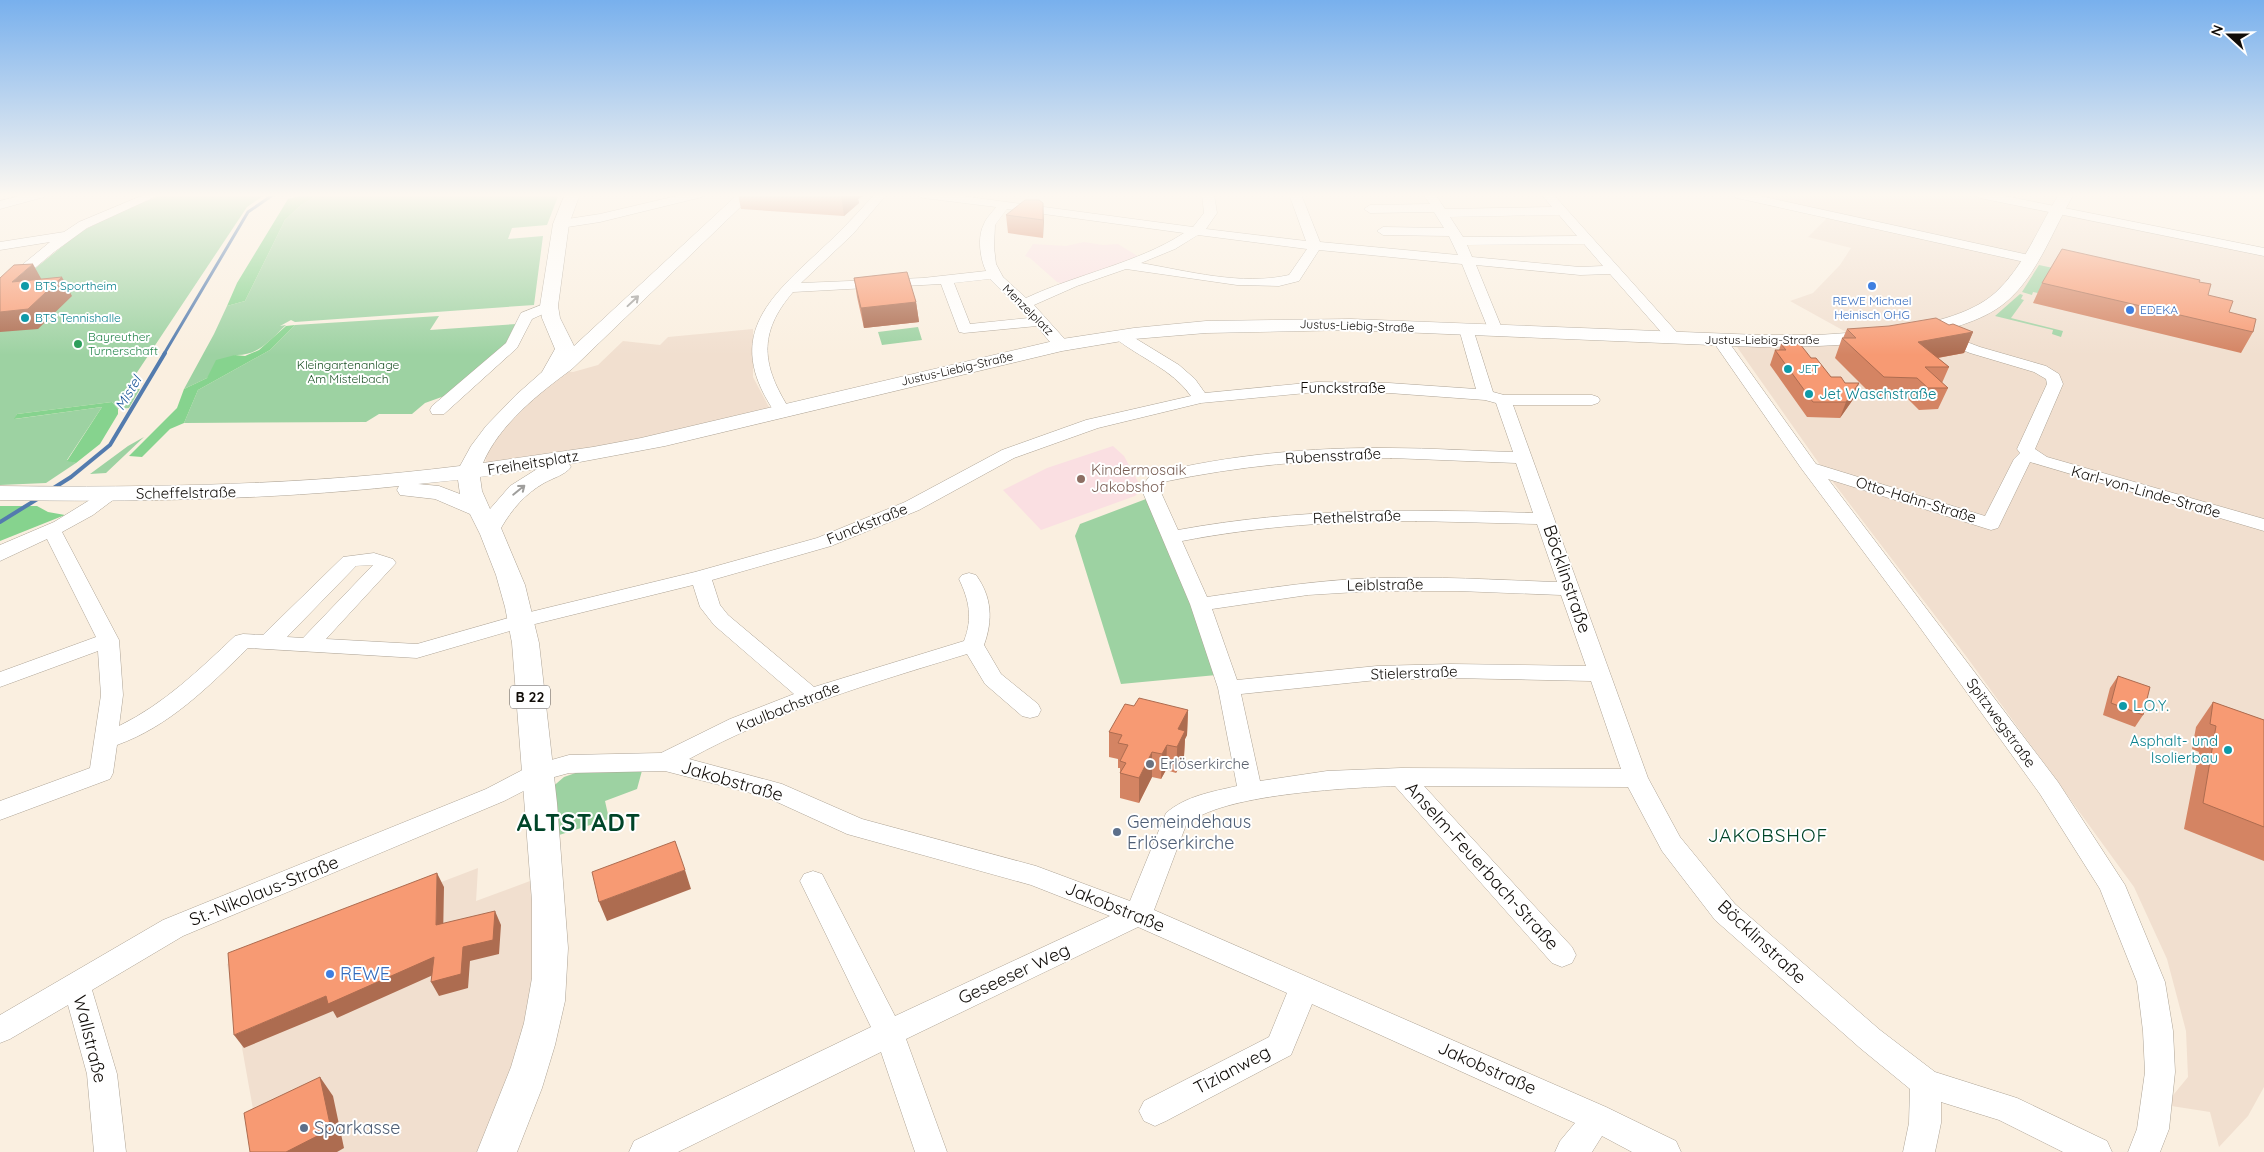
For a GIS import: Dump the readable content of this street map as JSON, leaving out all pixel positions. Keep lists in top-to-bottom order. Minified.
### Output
{"streets":{"main road":["Justus-Liebig-Straße","Freiheitsplatz","Scheffelstraße","B 22"],"street":["Menzelplatz","Funckstraße","Rubensstraße","Karl-von-Linde-Straße","Otto-Hahn-Straße","Rethelstraße","Böcklinstraße","Leiblstraße","Stielerstraße","Kaulbachstraße","Spitzwegstraße","Jakobstraße","Anselm-Feuerbach-Straße","St.-Nikolaus-Straße","Geseeser Weg","Wallstraße","Tizianweg"]},"crossings":[["Menzelplatz","Justus-Liebig-Straße"],["Justus-Liebig-Straße","Freiheitsplatz"],["Justus-Liebig-Straße","Otto-Hahn-Straße"],["Justus-Liebig-Straße","Spitzwegstraße"],["Funckstraße","B 22"],["Rubensstraße","Rethelstraße"],["Rubensstraße","Böcklinstraße"],["Freiheitsplatz","Scheffelstraße"],["Freiheitsplatz","B 22"],["Karl-von-Linde-Straße","Otto-Hahn-Straße"],["Otto-Hahn-Straße","Spitzwegstraße"],["Rethelstraße","Böcklinstraße"],["Böcklinstraße","Leiblstraße"],["Böcklinstraße","Stielerstraße"],["Böcklinstraße","Anselm-Feuerbach-Straße"],["B 22","Jakobstraße"],["B 22","St.-Nikolaus-Straße"],["Kaulbachstraße","Jakobstraße"],["Jakobstraße","Anselm-Feuerbach-Straße"],["Jakobstraße","St.-Nikolaus-Straße"],["Jakobstraße","Geseeser Weg"],["Jakobstraße","Tizianweg"],["Anselm-Feuerbach-Straße","Geseeser Weg"],["St.-Nikolaus-Straße","Wallstraße"]],"districts":["ALTSTADT","JAKOBSHOF"],"water":["Mistel"],"parks":["Kleingartenanlage Am Mistelbach"],"places":["BTS Sportheim","REWE Michael Heinisch OHG","EDEKA","BTS Tennishalle","Bayreuther Turnerschaft","JET","Jet Waschstraße","Kindermosaik Jakobshof","L.O.Y.","Asphalt- und Isolierbau","Erlöserkirche","Gemeindehaus Erlöserkirche","REWE","Sparkasse"],"north":"left"}
